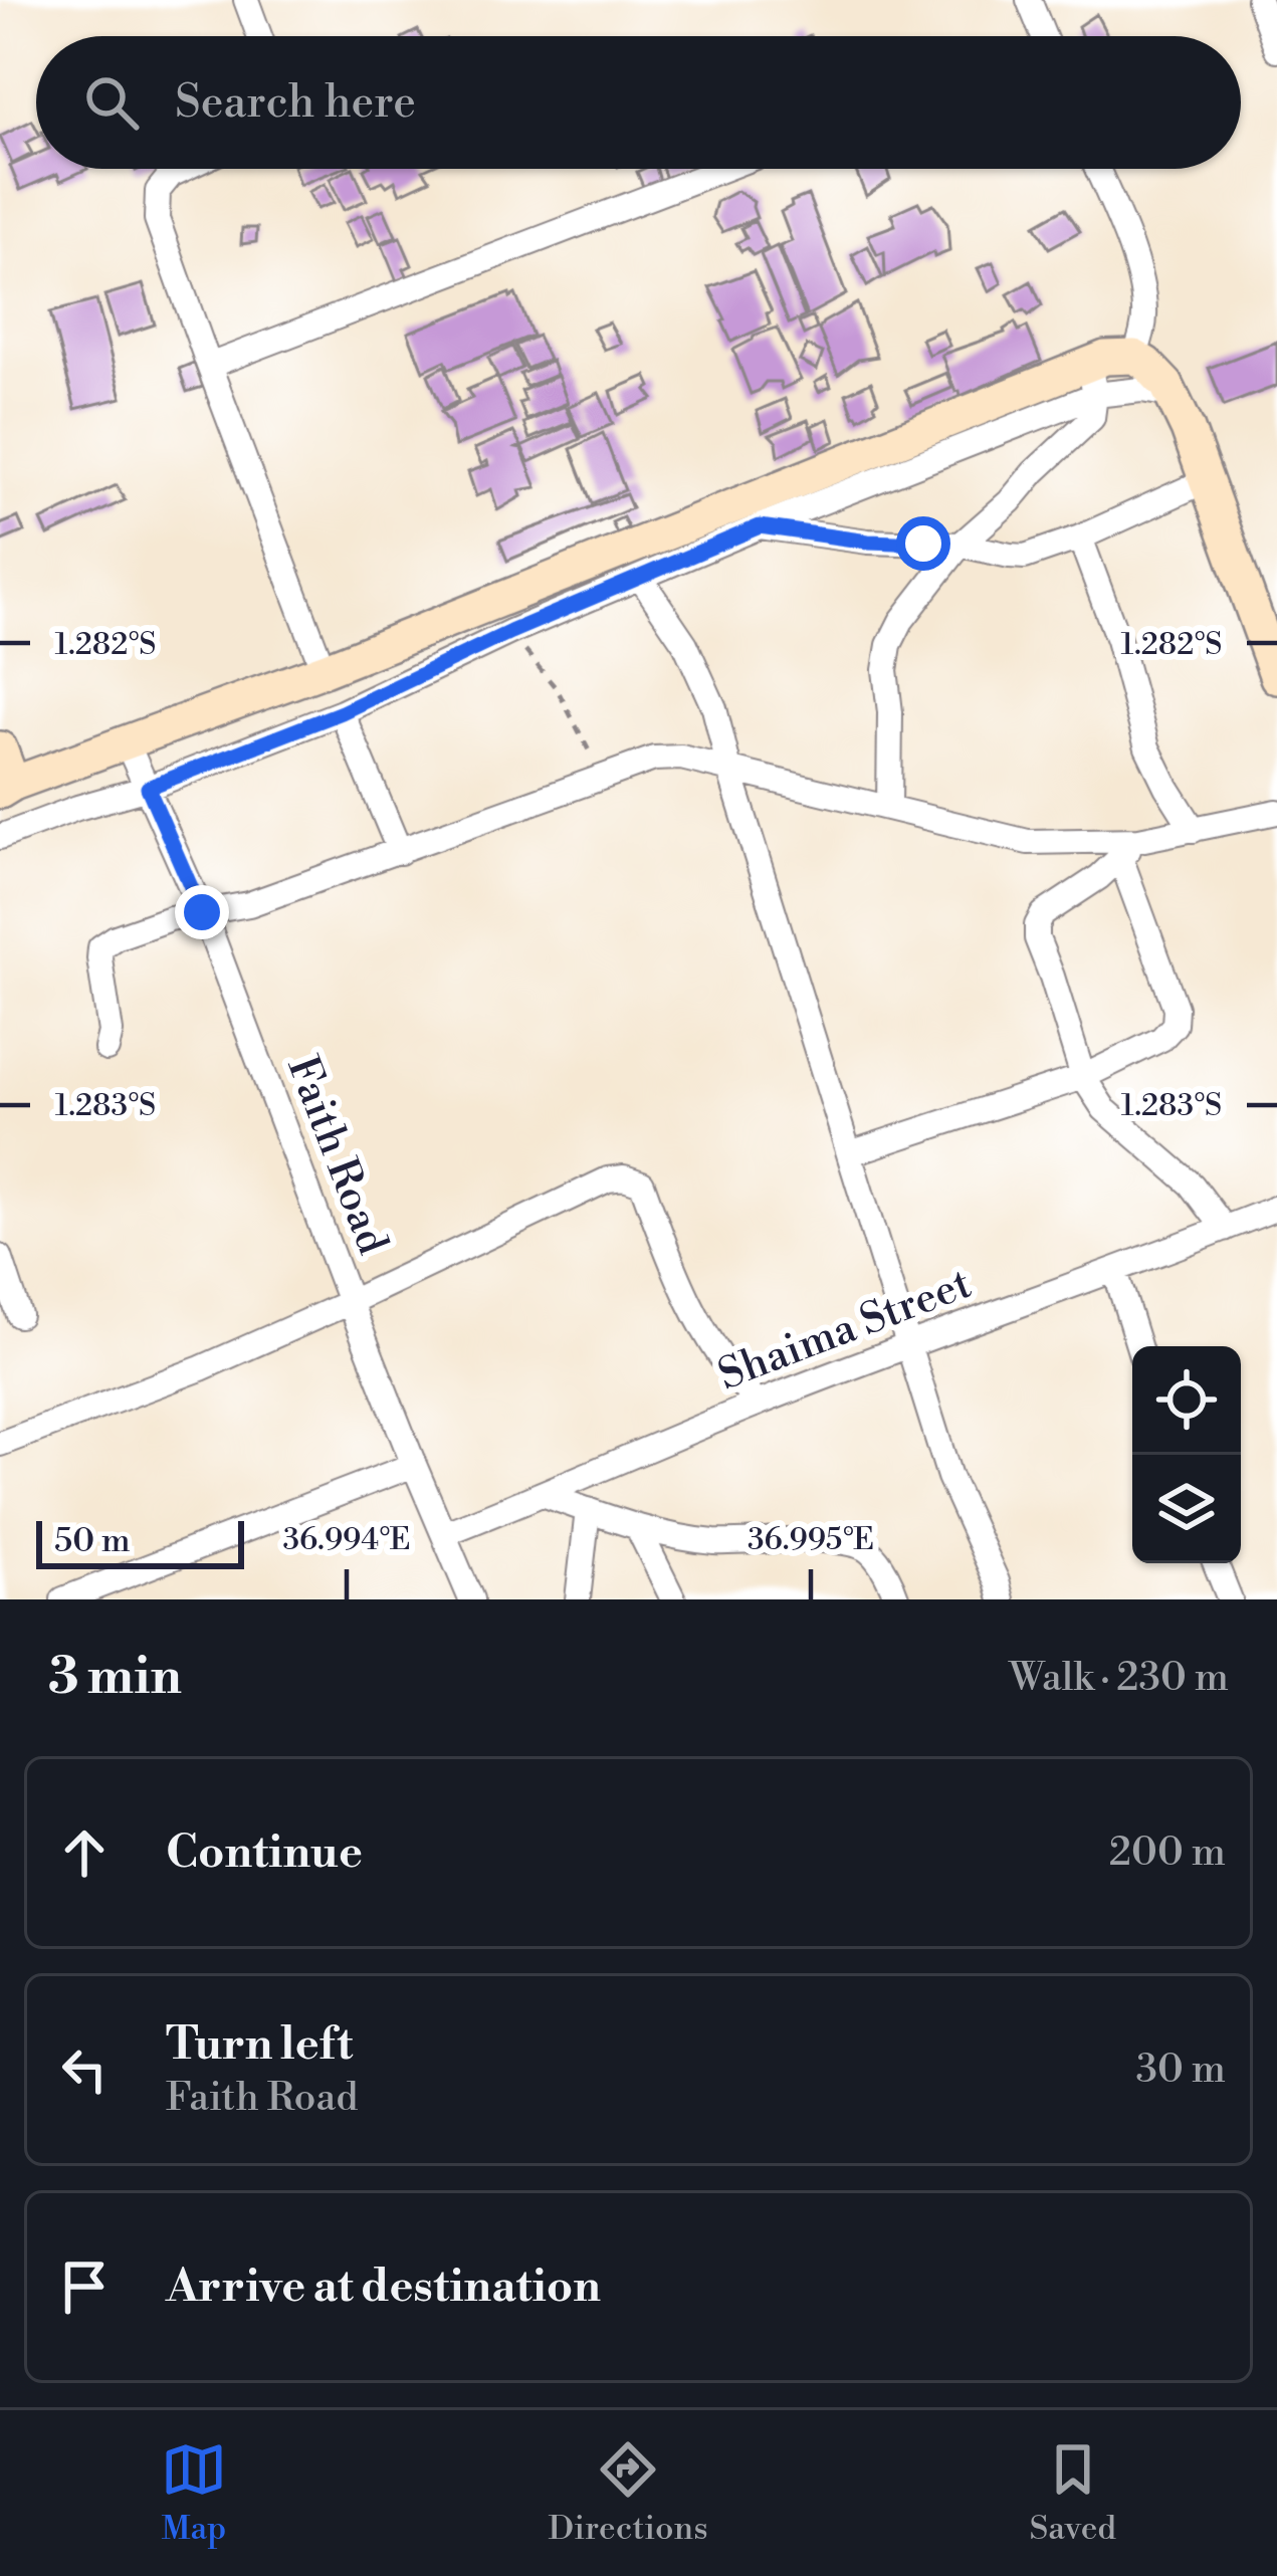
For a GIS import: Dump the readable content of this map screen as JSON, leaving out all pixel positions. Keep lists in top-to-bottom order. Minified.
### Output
{"streets":{"street":["Faith Road","Shaima Street"]},"crossings":[["Faith Road","Shaima Street"]],"scale_bar":"50 m","page":{"search":"Search here","scale":"50 m","heading":["3 min","Walk · 230 m"],"list":[["Continue","200 m"],["Turn left","Faith Road","30 m"],"Arrive at destination"],"nav":["Map","Directions","Saved"]},"coordinates":["1.282°S","1.283°S","36.994°E","36.995°E"]}
